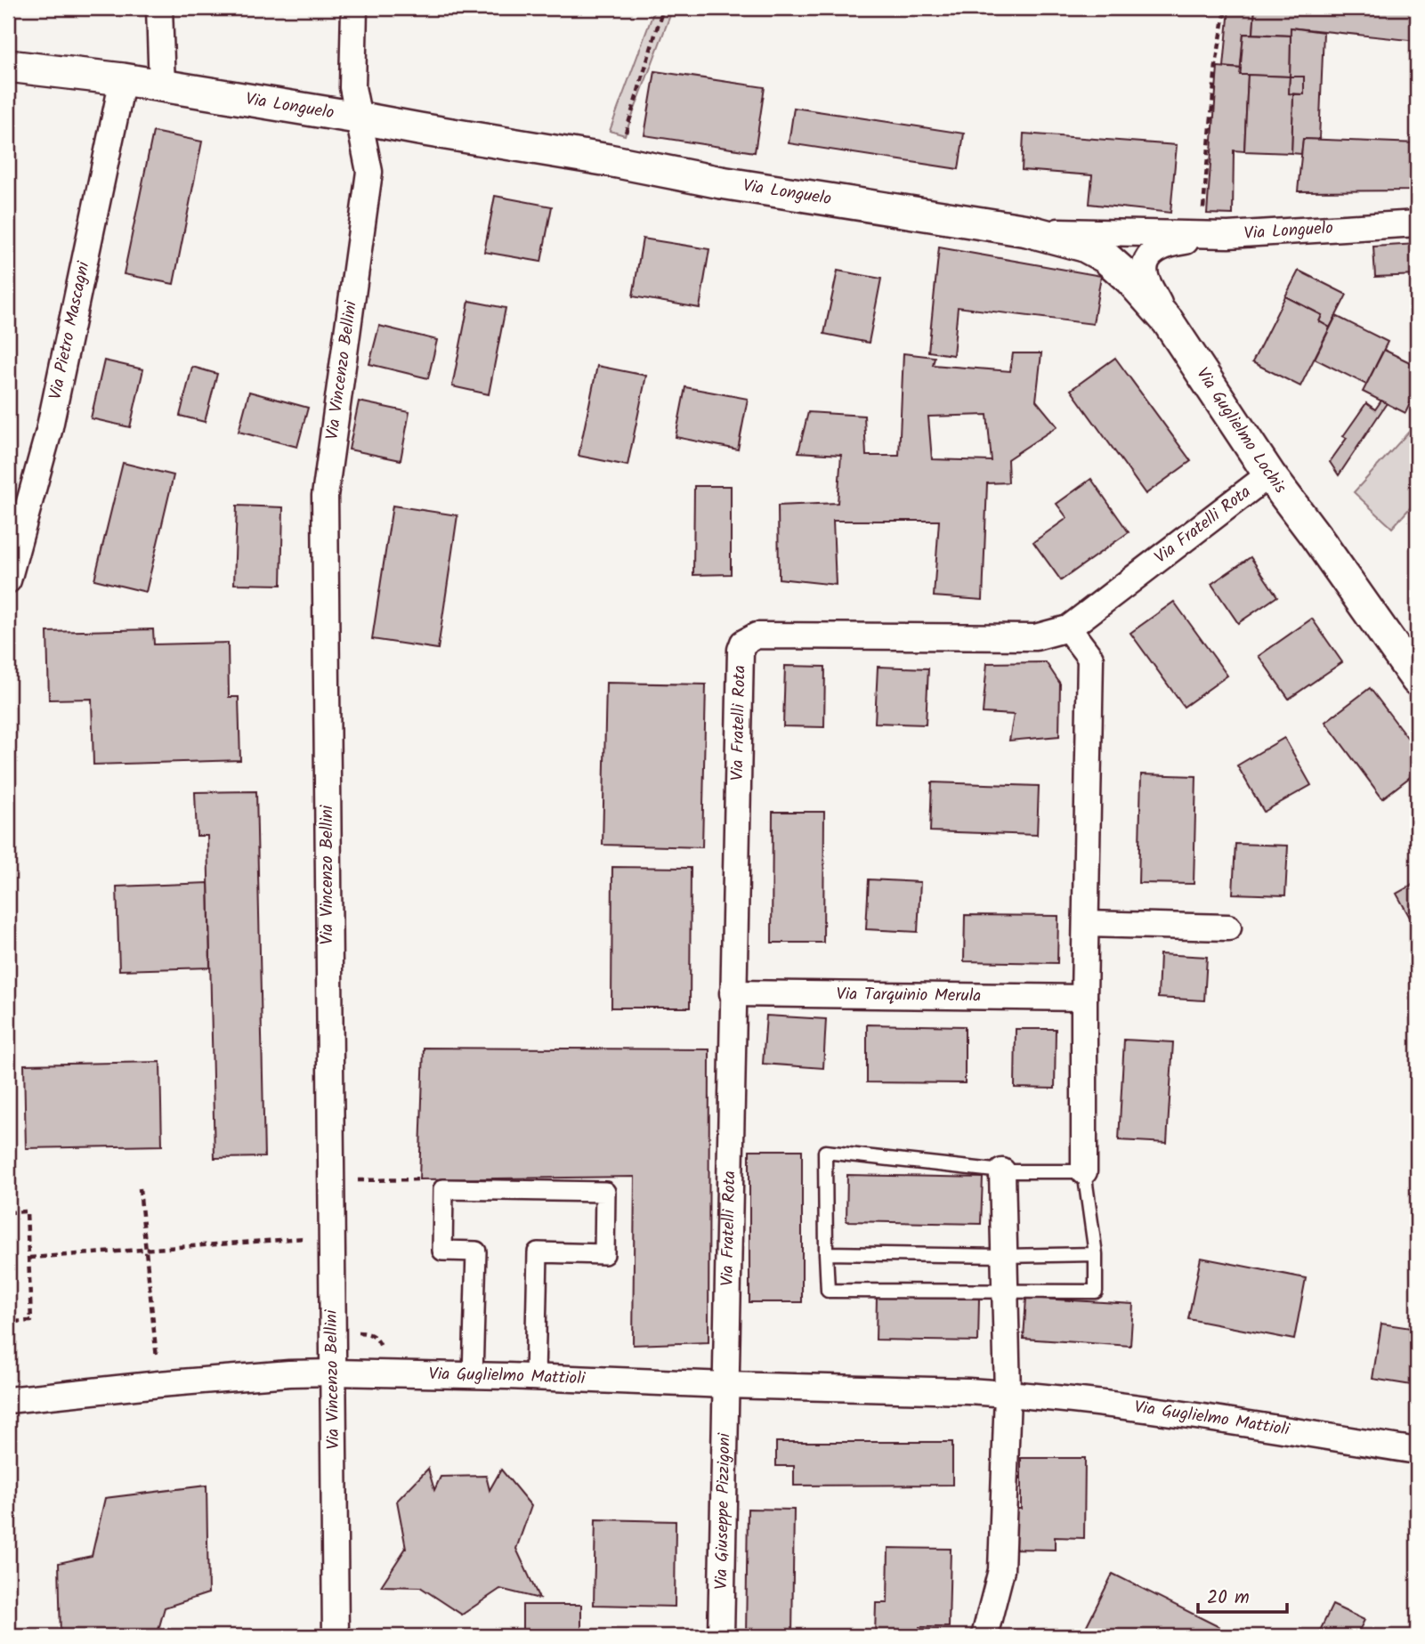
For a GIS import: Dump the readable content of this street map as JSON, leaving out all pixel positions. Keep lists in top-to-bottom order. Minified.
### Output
{"streets":{"street":["Via Longuelo","Via Pietro Mascagni","Via Vincenzo Bellini","Via Guglielmo Lochis","Via Fratelli Rota","Via Tarquinio Merula","Via Guglielmo Mattioli","Via Giuseppe Pizzigoni"]},"crossings":[["Via Longuelo","Via Pietro Mascagni"],["Via Longuelo","Via Vincenzo Bellini"],["Via Longuelo","Via Guglielmo Lochis"],["Via Vincenzo Bellini","Via Guglielmo Mattioli"],["Via Guglielmo Lochis","Via Fratelli Rota"],["Via Fratelli Rota","Via Tarquinio Merula"],["Via Fratelli Rota","Via Guglielmo Mattioli"],["Via Fratelli Rota","Via Giuseppe Pizzigoni"],["Via Guglielmo Mattioli","Via Giuseppe Pizzigoni"]],"scale_bar":"20 m"}
